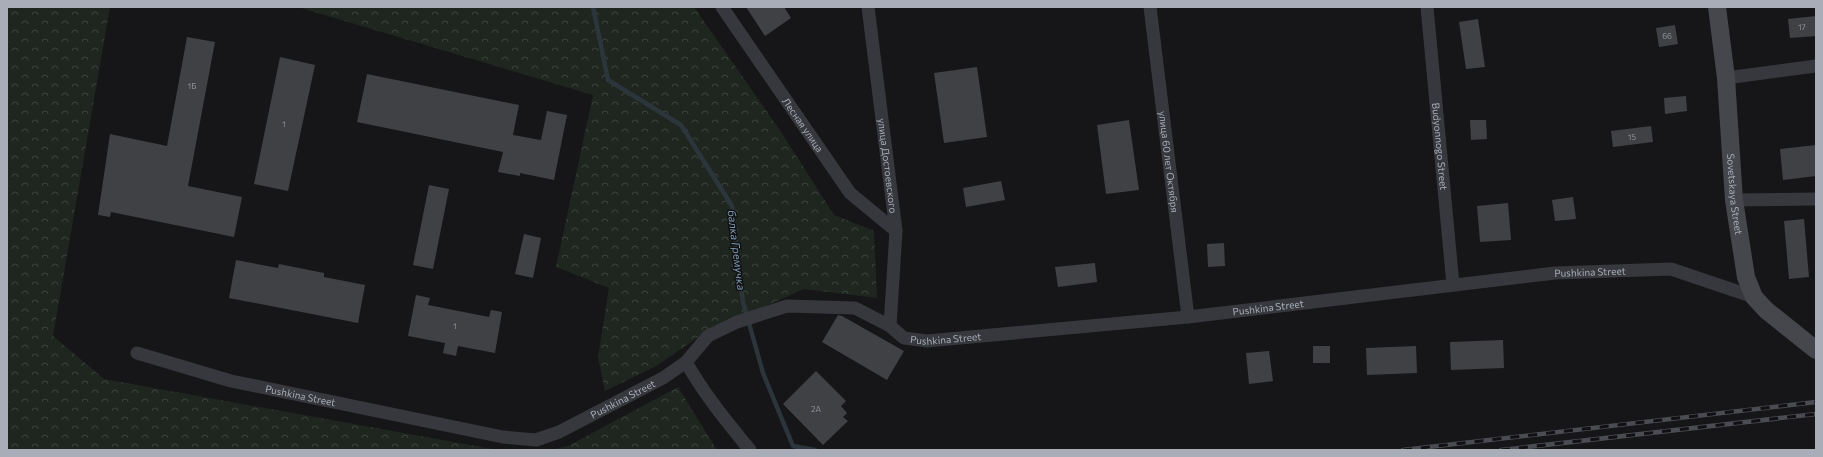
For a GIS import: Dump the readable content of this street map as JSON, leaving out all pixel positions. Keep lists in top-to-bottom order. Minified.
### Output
{"streets":{"street":["Лесная улица","Budyonnogo Street","улица 60 лет Октября","улица Достоевского","Sovetskaya Street","Pushkina Street"]},"crossings":[["Лесная улица","улица Достоевского"],["Budyonnogo Street","Pushkina Street"],["улица 60 лет Октября","Pushkina Street"],["улица Достоевского","Pushkina Street"],["Sovetskaya Street","Pushkina Street"]],"water":["балка Гремучка"],"house_numbers":["17","66","1Б","1","15","1","2А"]}
